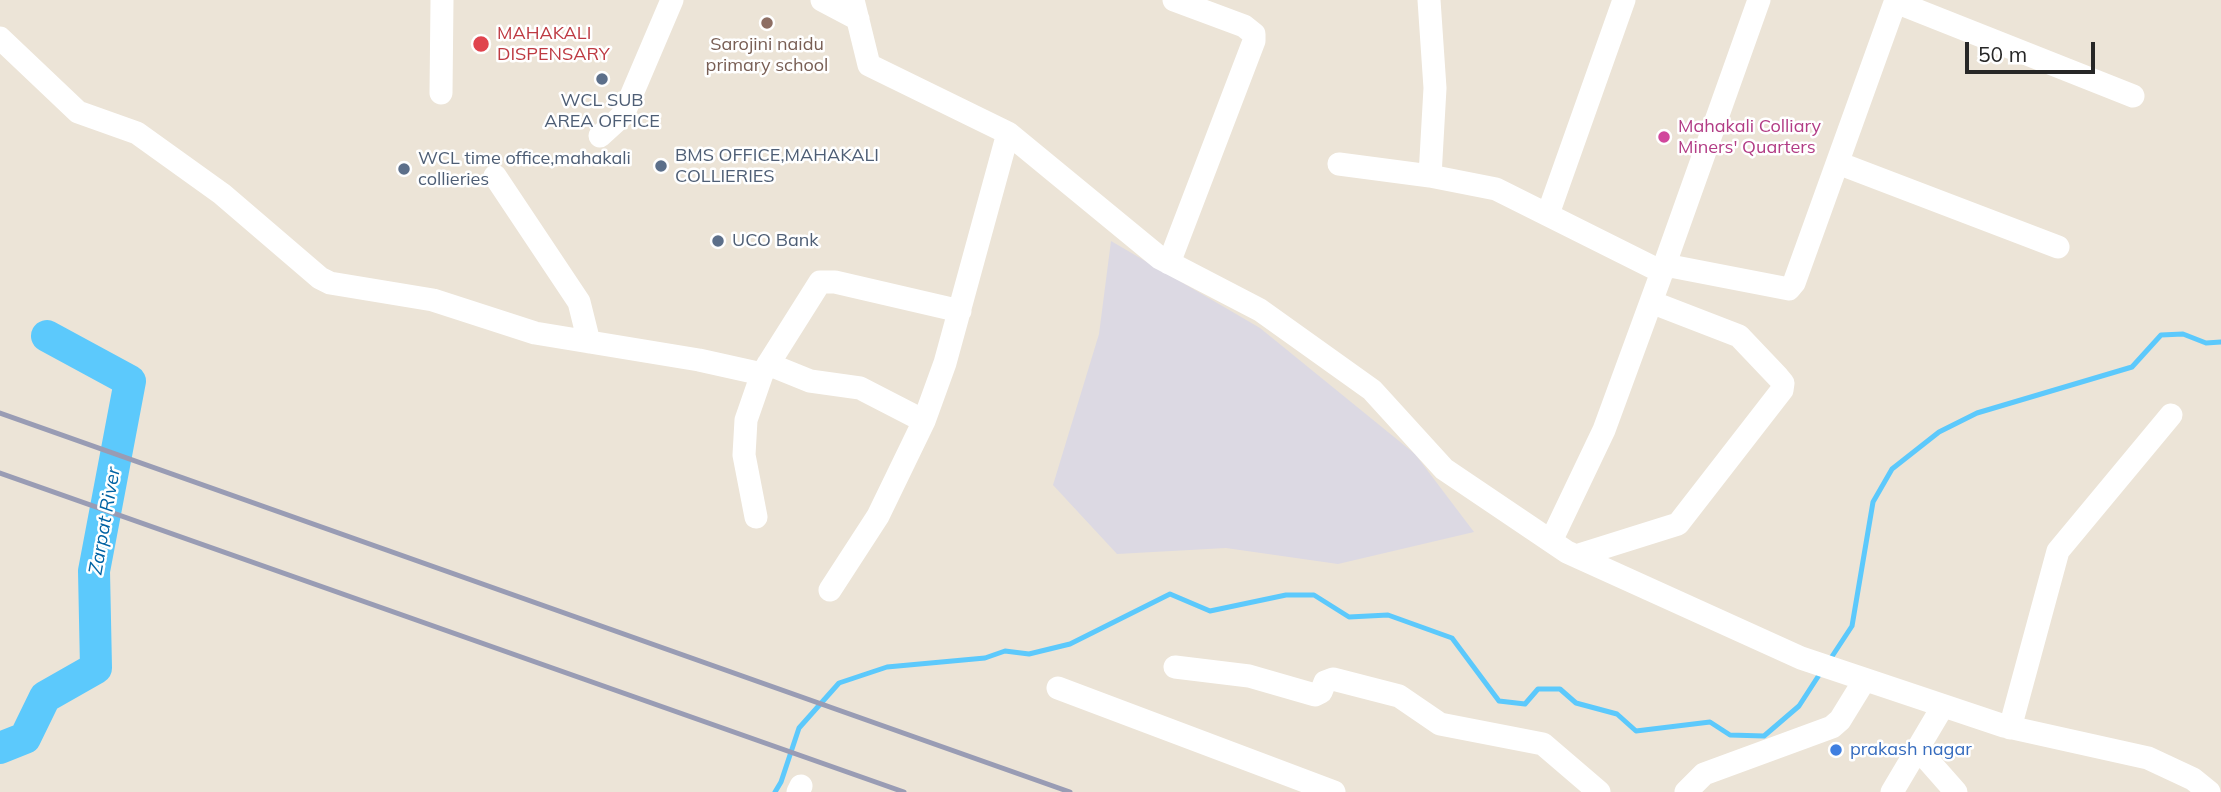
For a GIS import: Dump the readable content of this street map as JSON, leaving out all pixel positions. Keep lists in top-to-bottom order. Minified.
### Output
{"water":["Zarpat River"],"places":["Sarojini naidu primary school","MAHAKALI DISPENSARY","WCL SUB AREA OFFICE","Mahakali Colliary Miners' Quarters","BMS OFFICE,MAHAKALI COLLIERIES","WCL time office,mahakali collieries","UCO Bank","prakash nagar"],"scale_bar":"50 m"}
